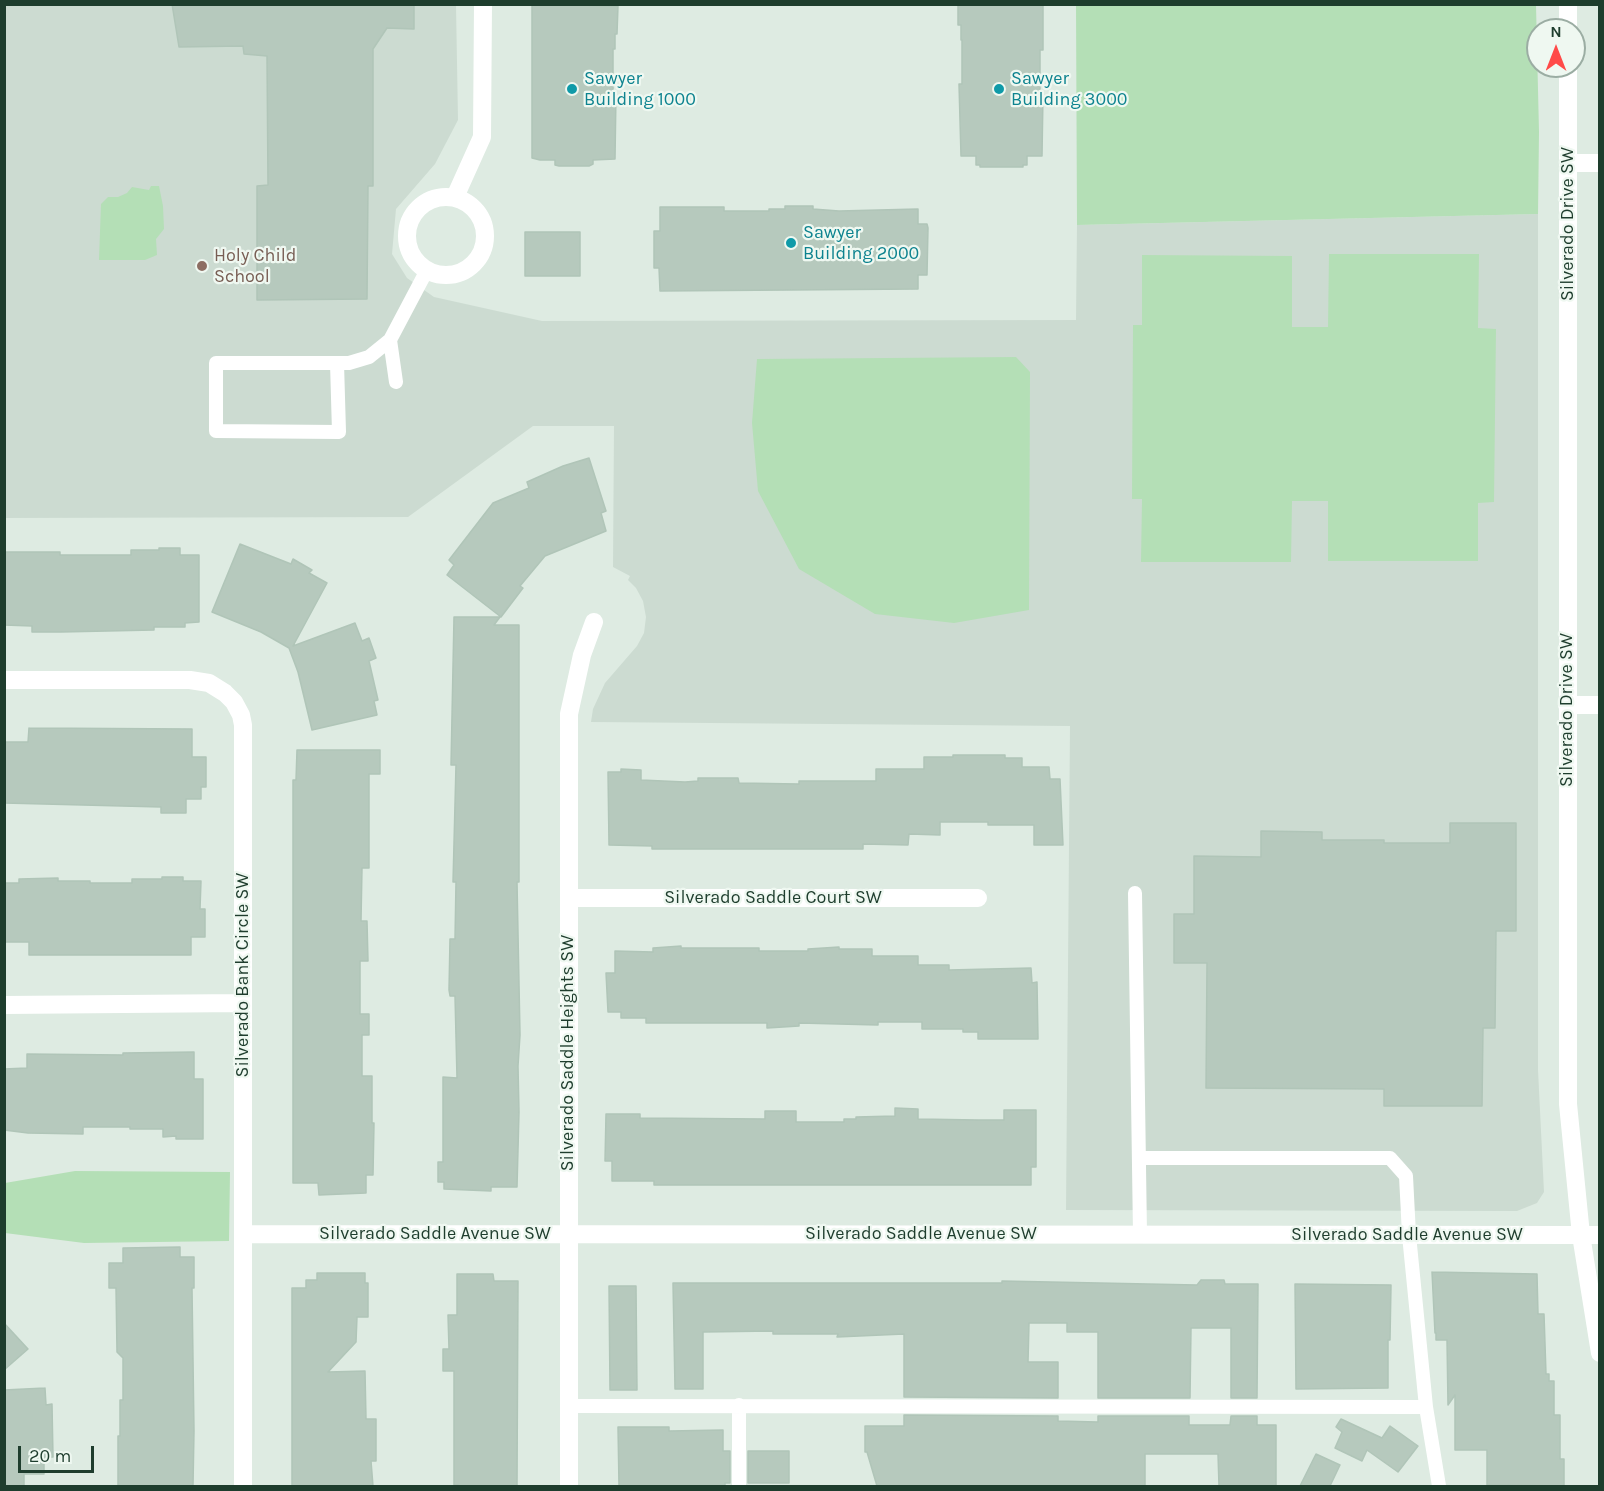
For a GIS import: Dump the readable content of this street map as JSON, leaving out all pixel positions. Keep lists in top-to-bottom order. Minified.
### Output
{"streets":{"street":["Silverado Drive SW","Silverado Saddle Court SW","Silverado Bank Circle SW","Silverado Saddle Heights SW","Silverado Saddle Avenue SW"]},"crossings":[["Silverado Drive SW","Silverado Saddle Avenue SW"],["Silverado Saddle Court SW","Silverado Saddle Heights SW"],["Silverado Bank Circle SW","Silverado Saddle Avenue SW"],["Silverado Saddle Heights SW","Silverado Saddle Avenue SW"]],"places":["Sawyer Building 1000","Sawyer Building 3000","Sawyer Building 2000","Holy Child School"],"scale_bar":"20 m","north":"top"}
